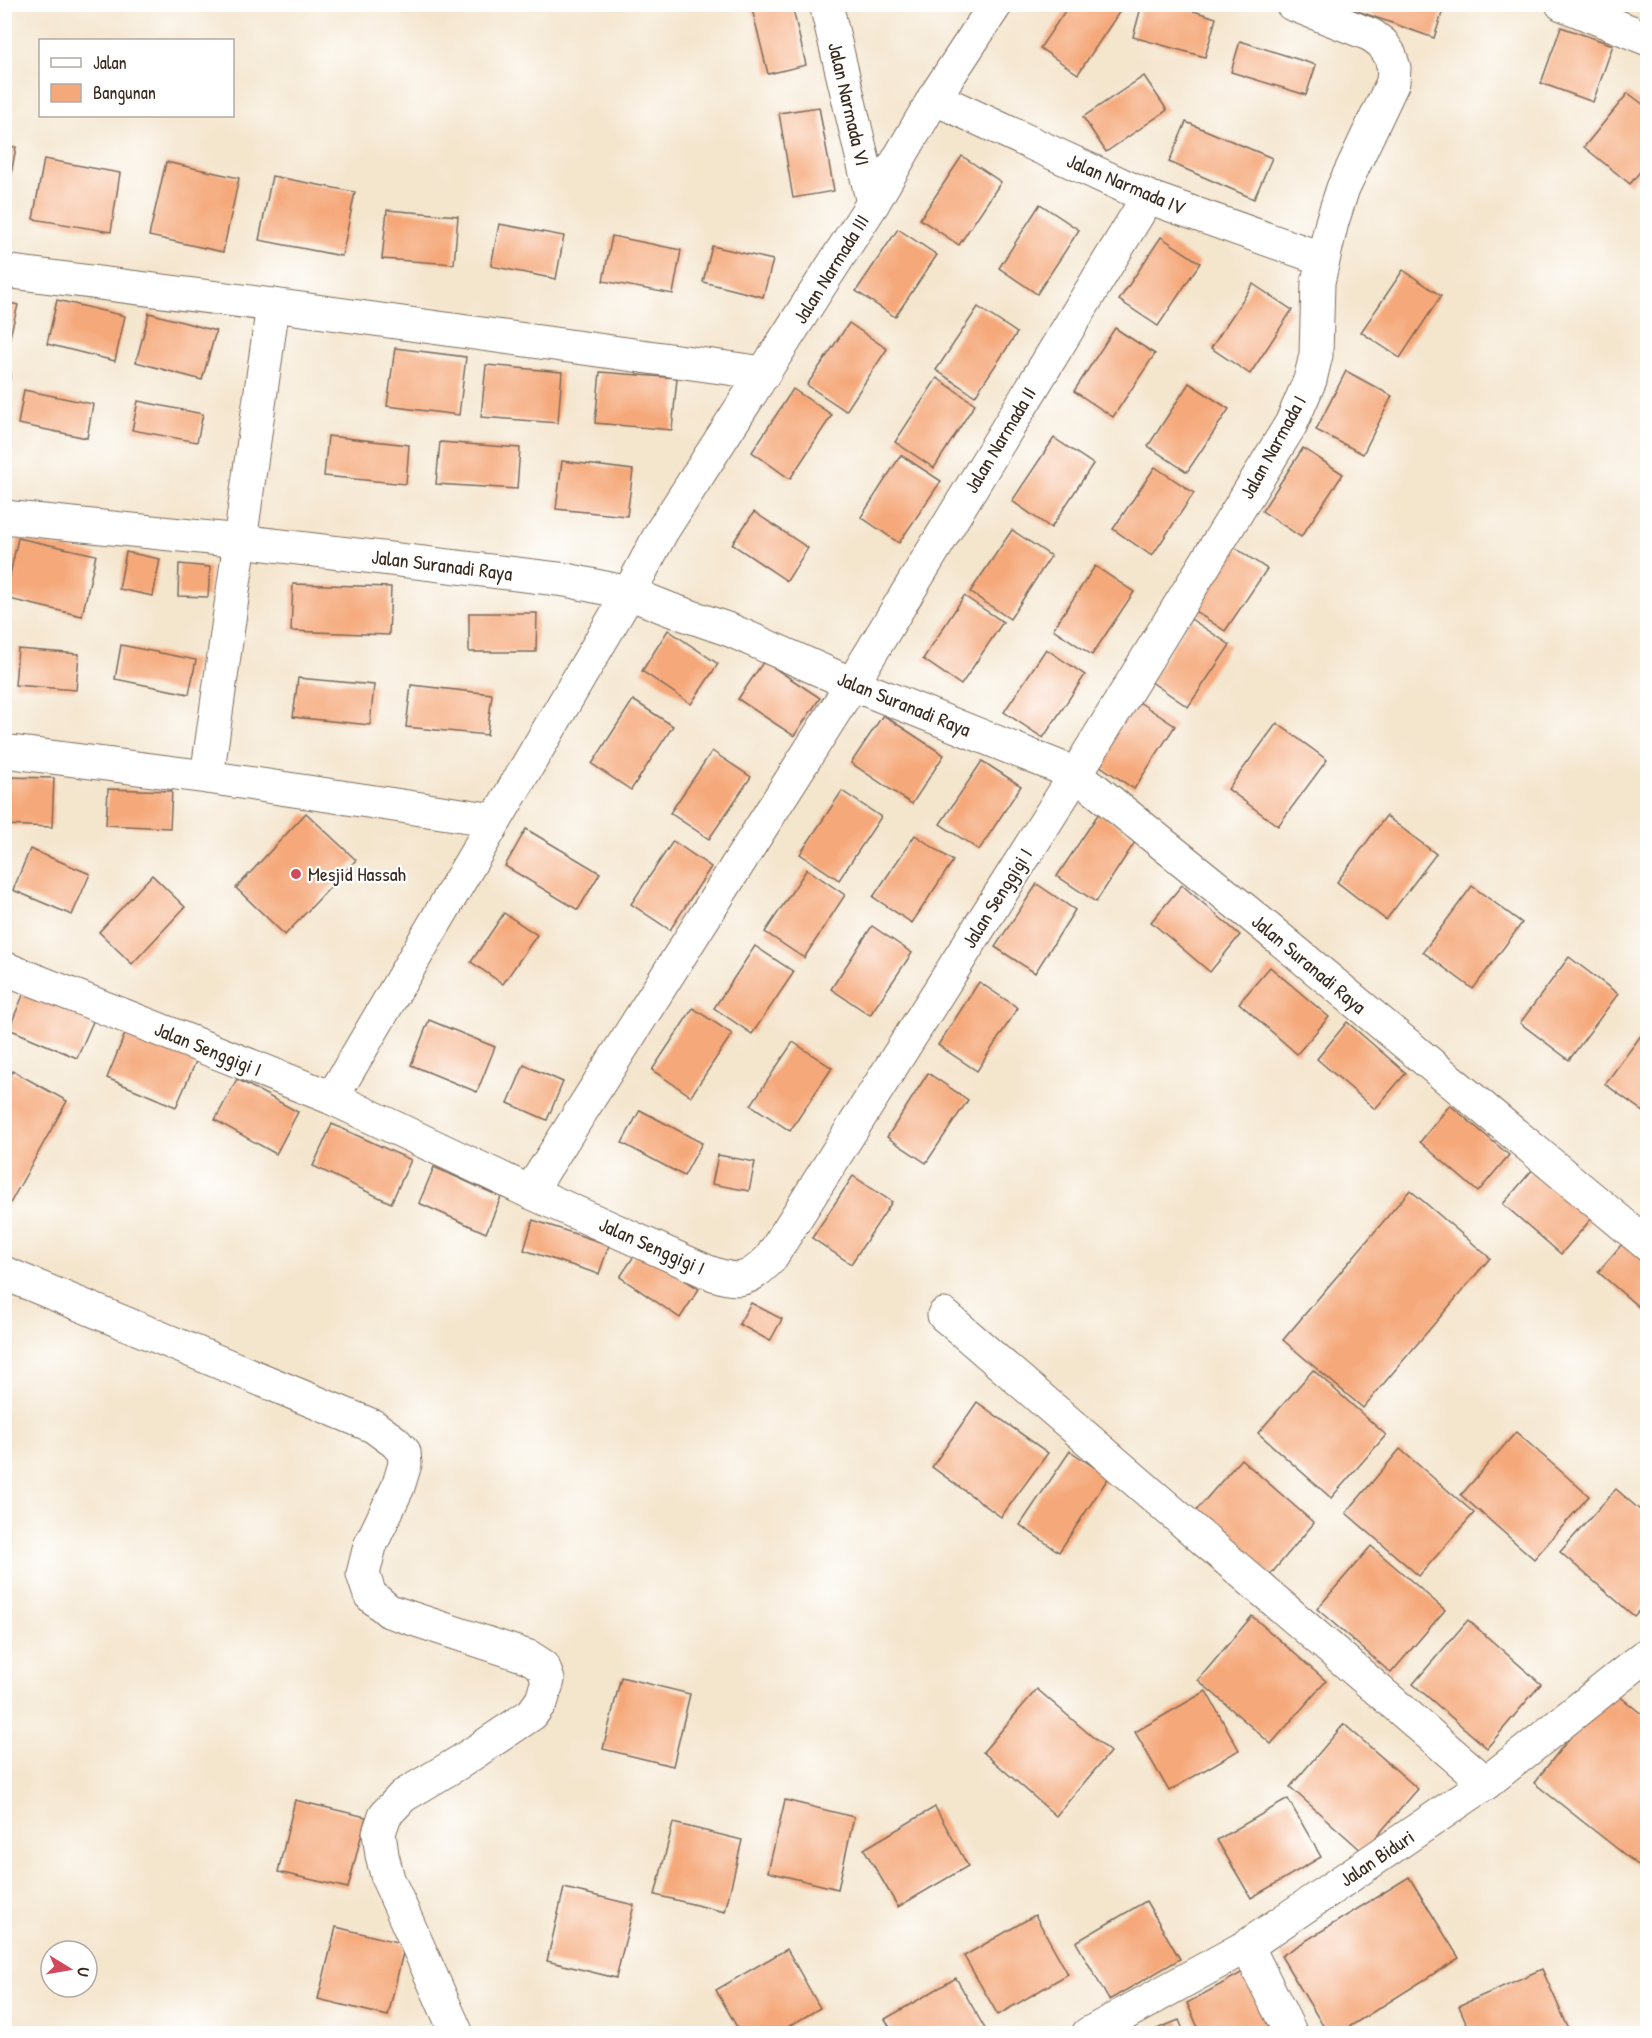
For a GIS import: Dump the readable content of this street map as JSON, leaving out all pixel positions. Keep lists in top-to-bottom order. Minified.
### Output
{"streets":{"street":["Jalan Narmada VI","Jalan Narmada IV","Jalan Narmada III","Jalan Narmada II","Jalan Narmada I","Jalan Suranadi Raya","Jalan Senggigi I","Jalan Biduri"]},"crossings":[["Jalan Narmada VI","Jalan Narmada III"],["Jalan Narmada IV","Jalan Narmada III"],["Jalan Narmada IV","Jalan Narmada II"],["Jalan Narmada IV","Jalan Narmada I"],["Jalan Narmada III","Jalan Suranadi Raya"],["Jalan Narmada III","Jalan Senggigi I"],["Jalan Narmada II","Jalan Suranadi Raya"],["Jalan Narmada II","Jalan Senggigi I"],["Jalan Narmada I","Jalan Suranadi Raya"],["Jalan Narmada I","Jalan Senggigi I"],["Jalan Suranadi Raya","Jalan Senggigi I"]],"places":["Mesjid Hassah"],"legend":["Jalan","Bangunan"],"north":"right"}
